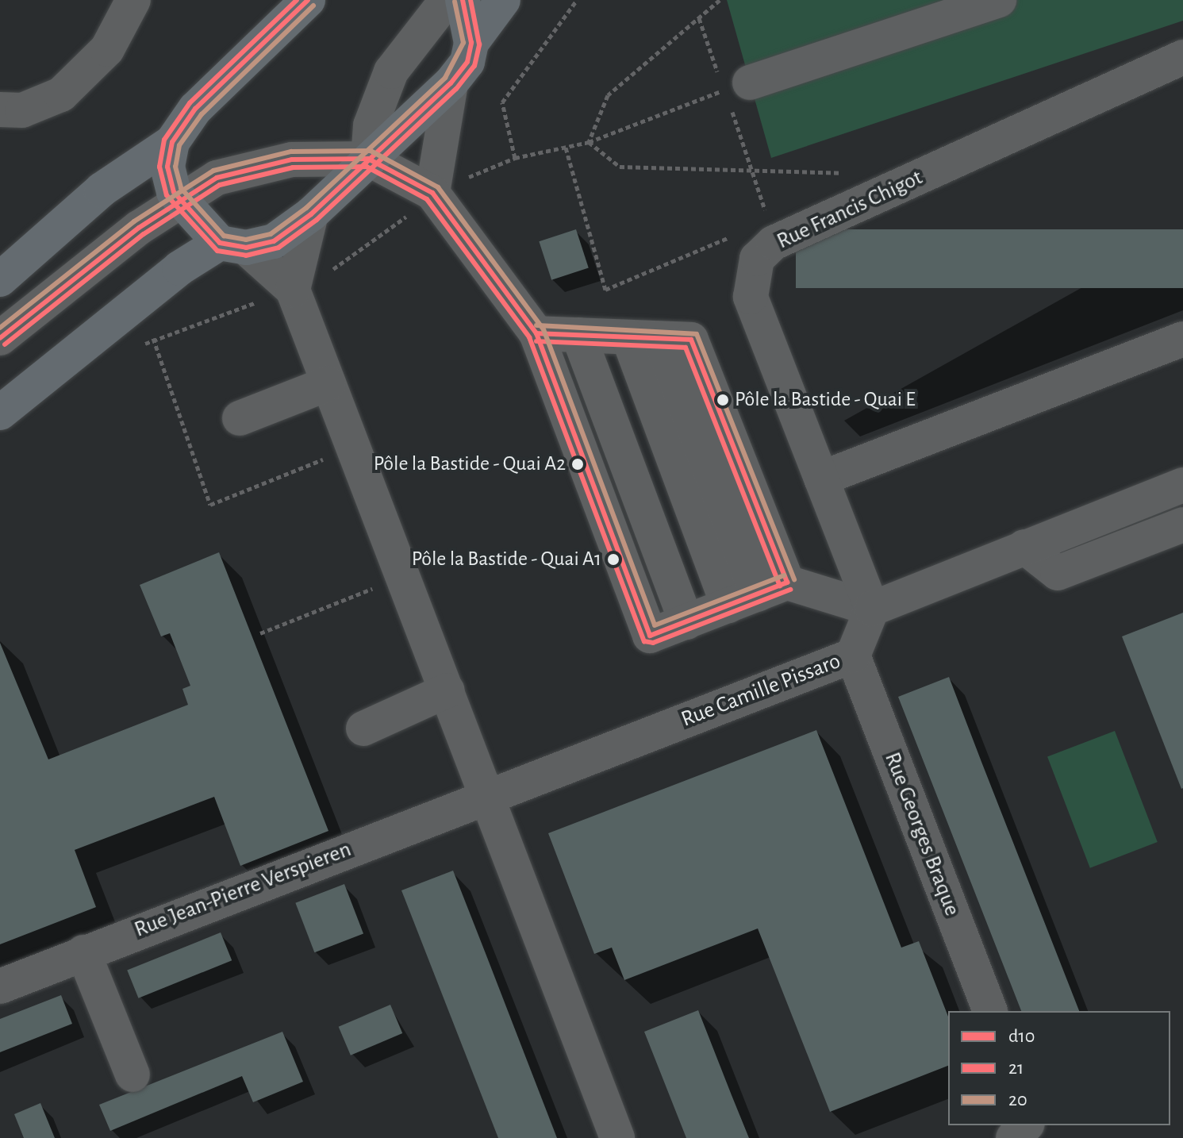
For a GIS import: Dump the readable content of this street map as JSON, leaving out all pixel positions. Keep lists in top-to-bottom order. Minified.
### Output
{"streets":{"street":["Rue Francis Chigot","Rue Camille Pissaro","Rue Georges Braque","Rue Jean-Pierre Verspieren"]},"crossings":[["Rue Francis Chigot","Rue Camille Pissaro"],["Rue Camille Pissaro","Rue Georges Braque"],["Rue Camille Pissaro","Rue Jean-Pierre Verspieren"]],"places":["Pôle la Bastide - Quai E","Pôle la Bastide - Quai A2","Pôle la Bastide - Quai A1"],"lines":["transit line d10","transit line 21","transit line 20"],"legend":["d10","21","20"]}
